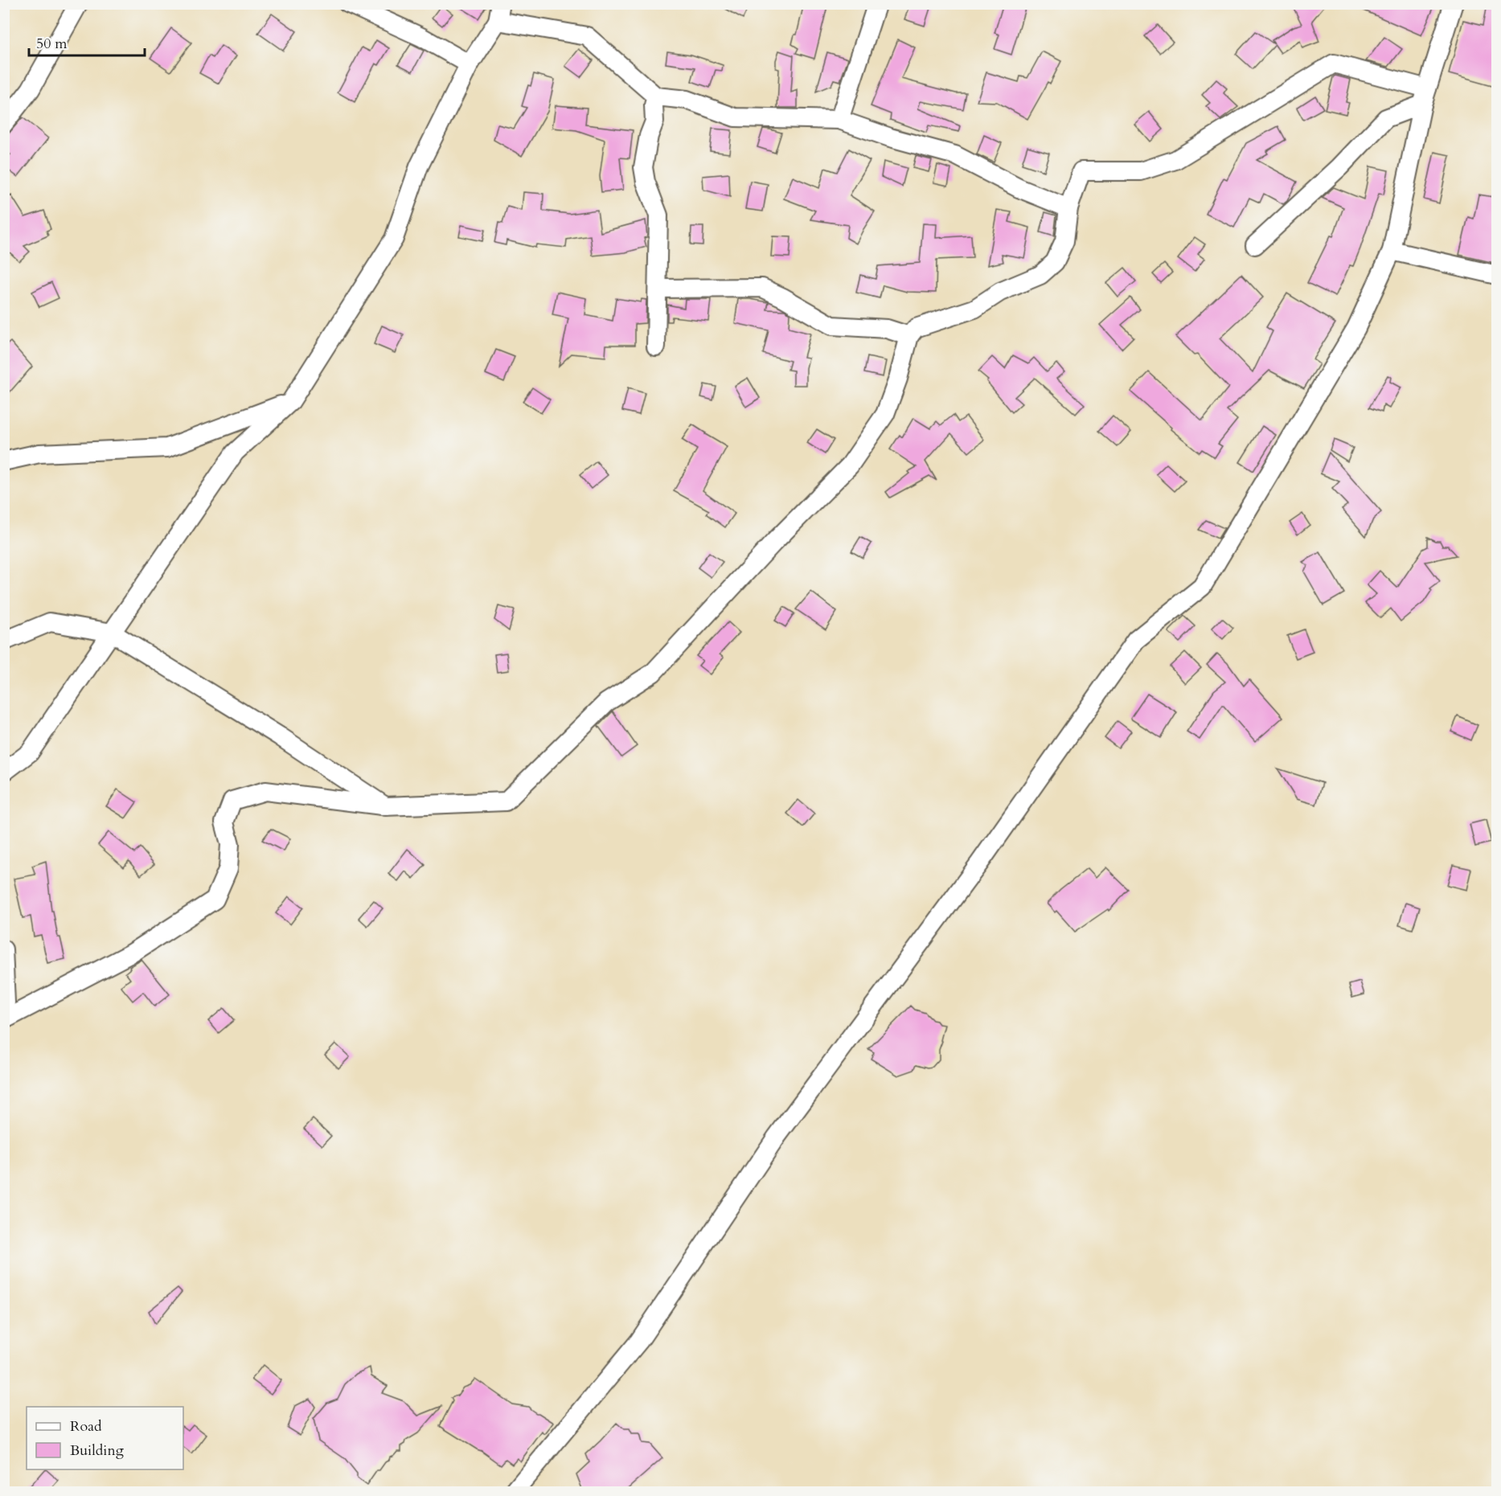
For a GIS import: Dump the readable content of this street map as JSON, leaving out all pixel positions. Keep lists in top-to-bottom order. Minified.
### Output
{"legend":["Road","Building"],"scale_bar":"50 m"}
